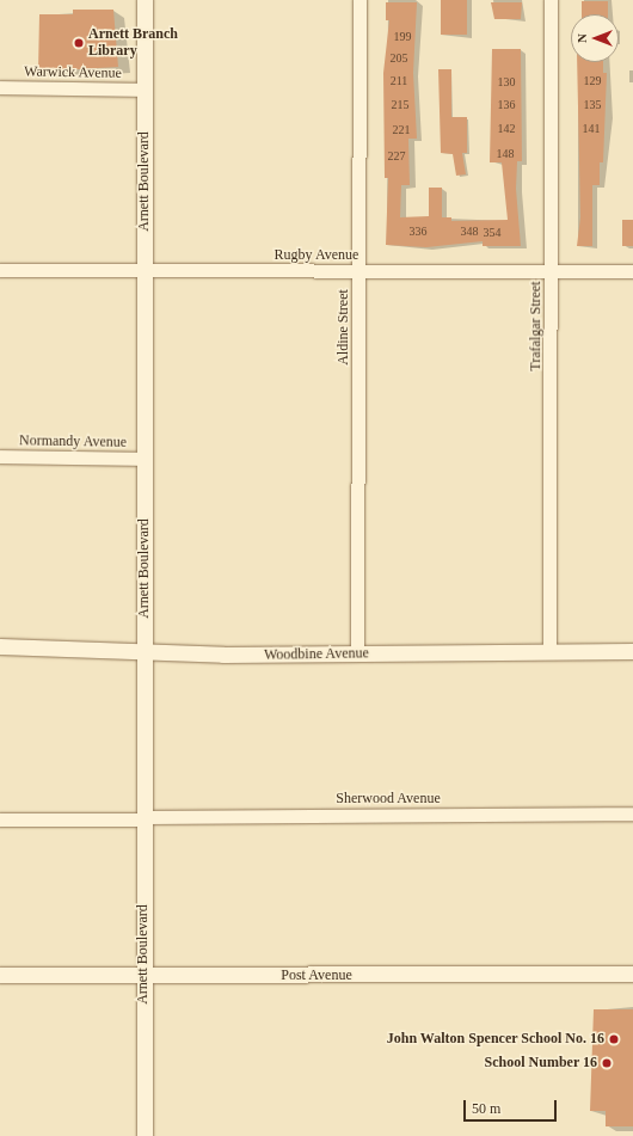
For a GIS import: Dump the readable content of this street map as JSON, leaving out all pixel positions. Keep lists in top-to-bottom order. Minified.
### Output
{"streets":{"street":["Warwick Avenue","Arnett Boulevard","Rugby Avenue","Trafalgar Street","Aldine Street","Normandy Avenue","Woodbine Avenue","Sherwood Avenue","Post Avenue"]},"crossings":[["Warwick Avenue","Arnett Boulevard"],["Arnett Boulevard","Rugby Avenue"],["Arnett Boulevard","Normandy Avenue"],["Arnett Boulevard","Woodbine Avenue"],["Arnett Boulevard","Sherwood Avenue"],["Arnett Boulevard","Post Avenue"],["Rugby Avenue","Trafalgar Street"],["Rugby Avenue","Aldine Street"],["Trafalgar Street","Woodbine Avenue"],["Aldine Street","Woodbine Avenue"]],"places":["Arnett Branch Library","John Walton Spencer School No. 16","School Number 16"],"house_numbers":["199","205","211","129","130","215","136","135","142","141","221","148","227","336","348","354"],"scale_bar":"50 m","north":"left"}
